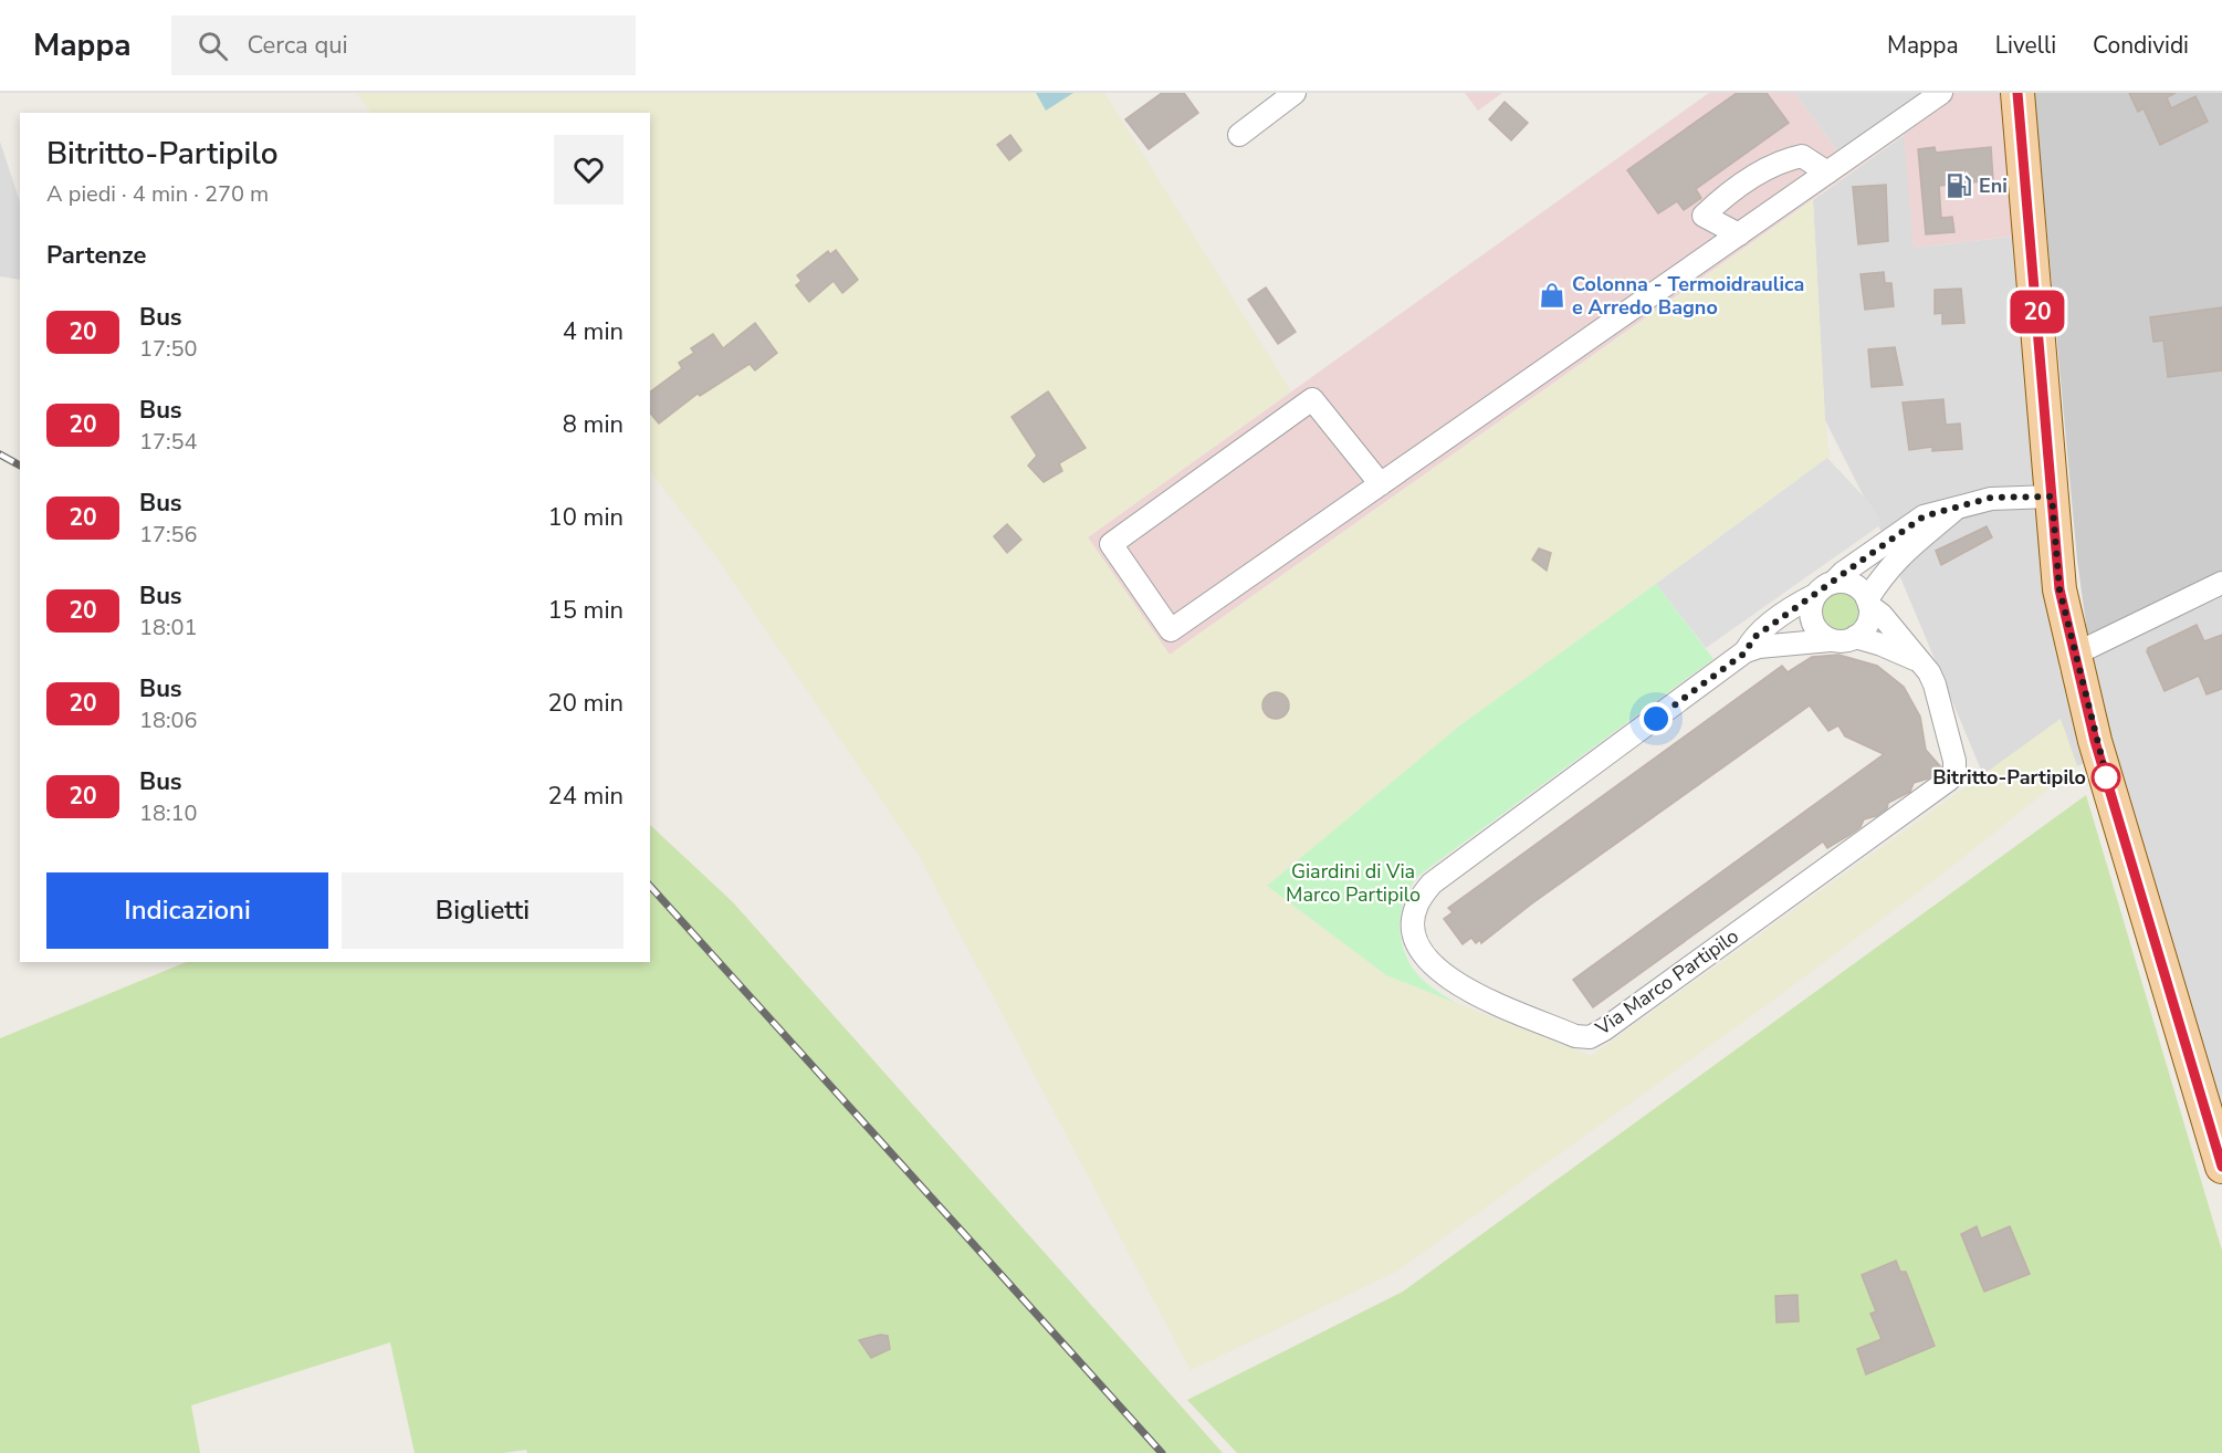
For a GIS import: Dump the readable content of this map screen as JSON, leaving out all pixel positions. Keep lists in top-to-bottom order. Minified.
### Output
{"streets":{"street":["Via Marco Partipilo"]},"parks":["Giardini di Via Marco Partipilo"],"places":{"fuel station":["Eni"],"shop":["Colonna - Termoidraulica e Arredo Bagno"],"other":["Bitritto-Partipilo"]},"lines":["bus line 20"],"page":{"header":"Mappa","search":"Cerca qui","nav":["Mappa","Livelli","Condividi"],"on_map":"20","heading":[["Bitritto-Partipilo","A piedi · 4 min · 270 m"],"Partenze"],"list":[{"mark":"20","name":"Bus","note":"17:50","value":"4 min"},{"mark":"20","name":"Bus","note":"17:54","value":"8 min"},{"mark":"20","name":"Bus","note":"17:56","value":"10 min"},{"mark":"20","name":"Bus","note":"18:01","value":"15 min"},{"mark":"20","name":"Bus","note":"18:06","value":"20 min"},{"mark":"20","name":"Bus","note":"18:10","value":"24 min"}],"buttons":["Indicazioni","Biglietti"]}}
